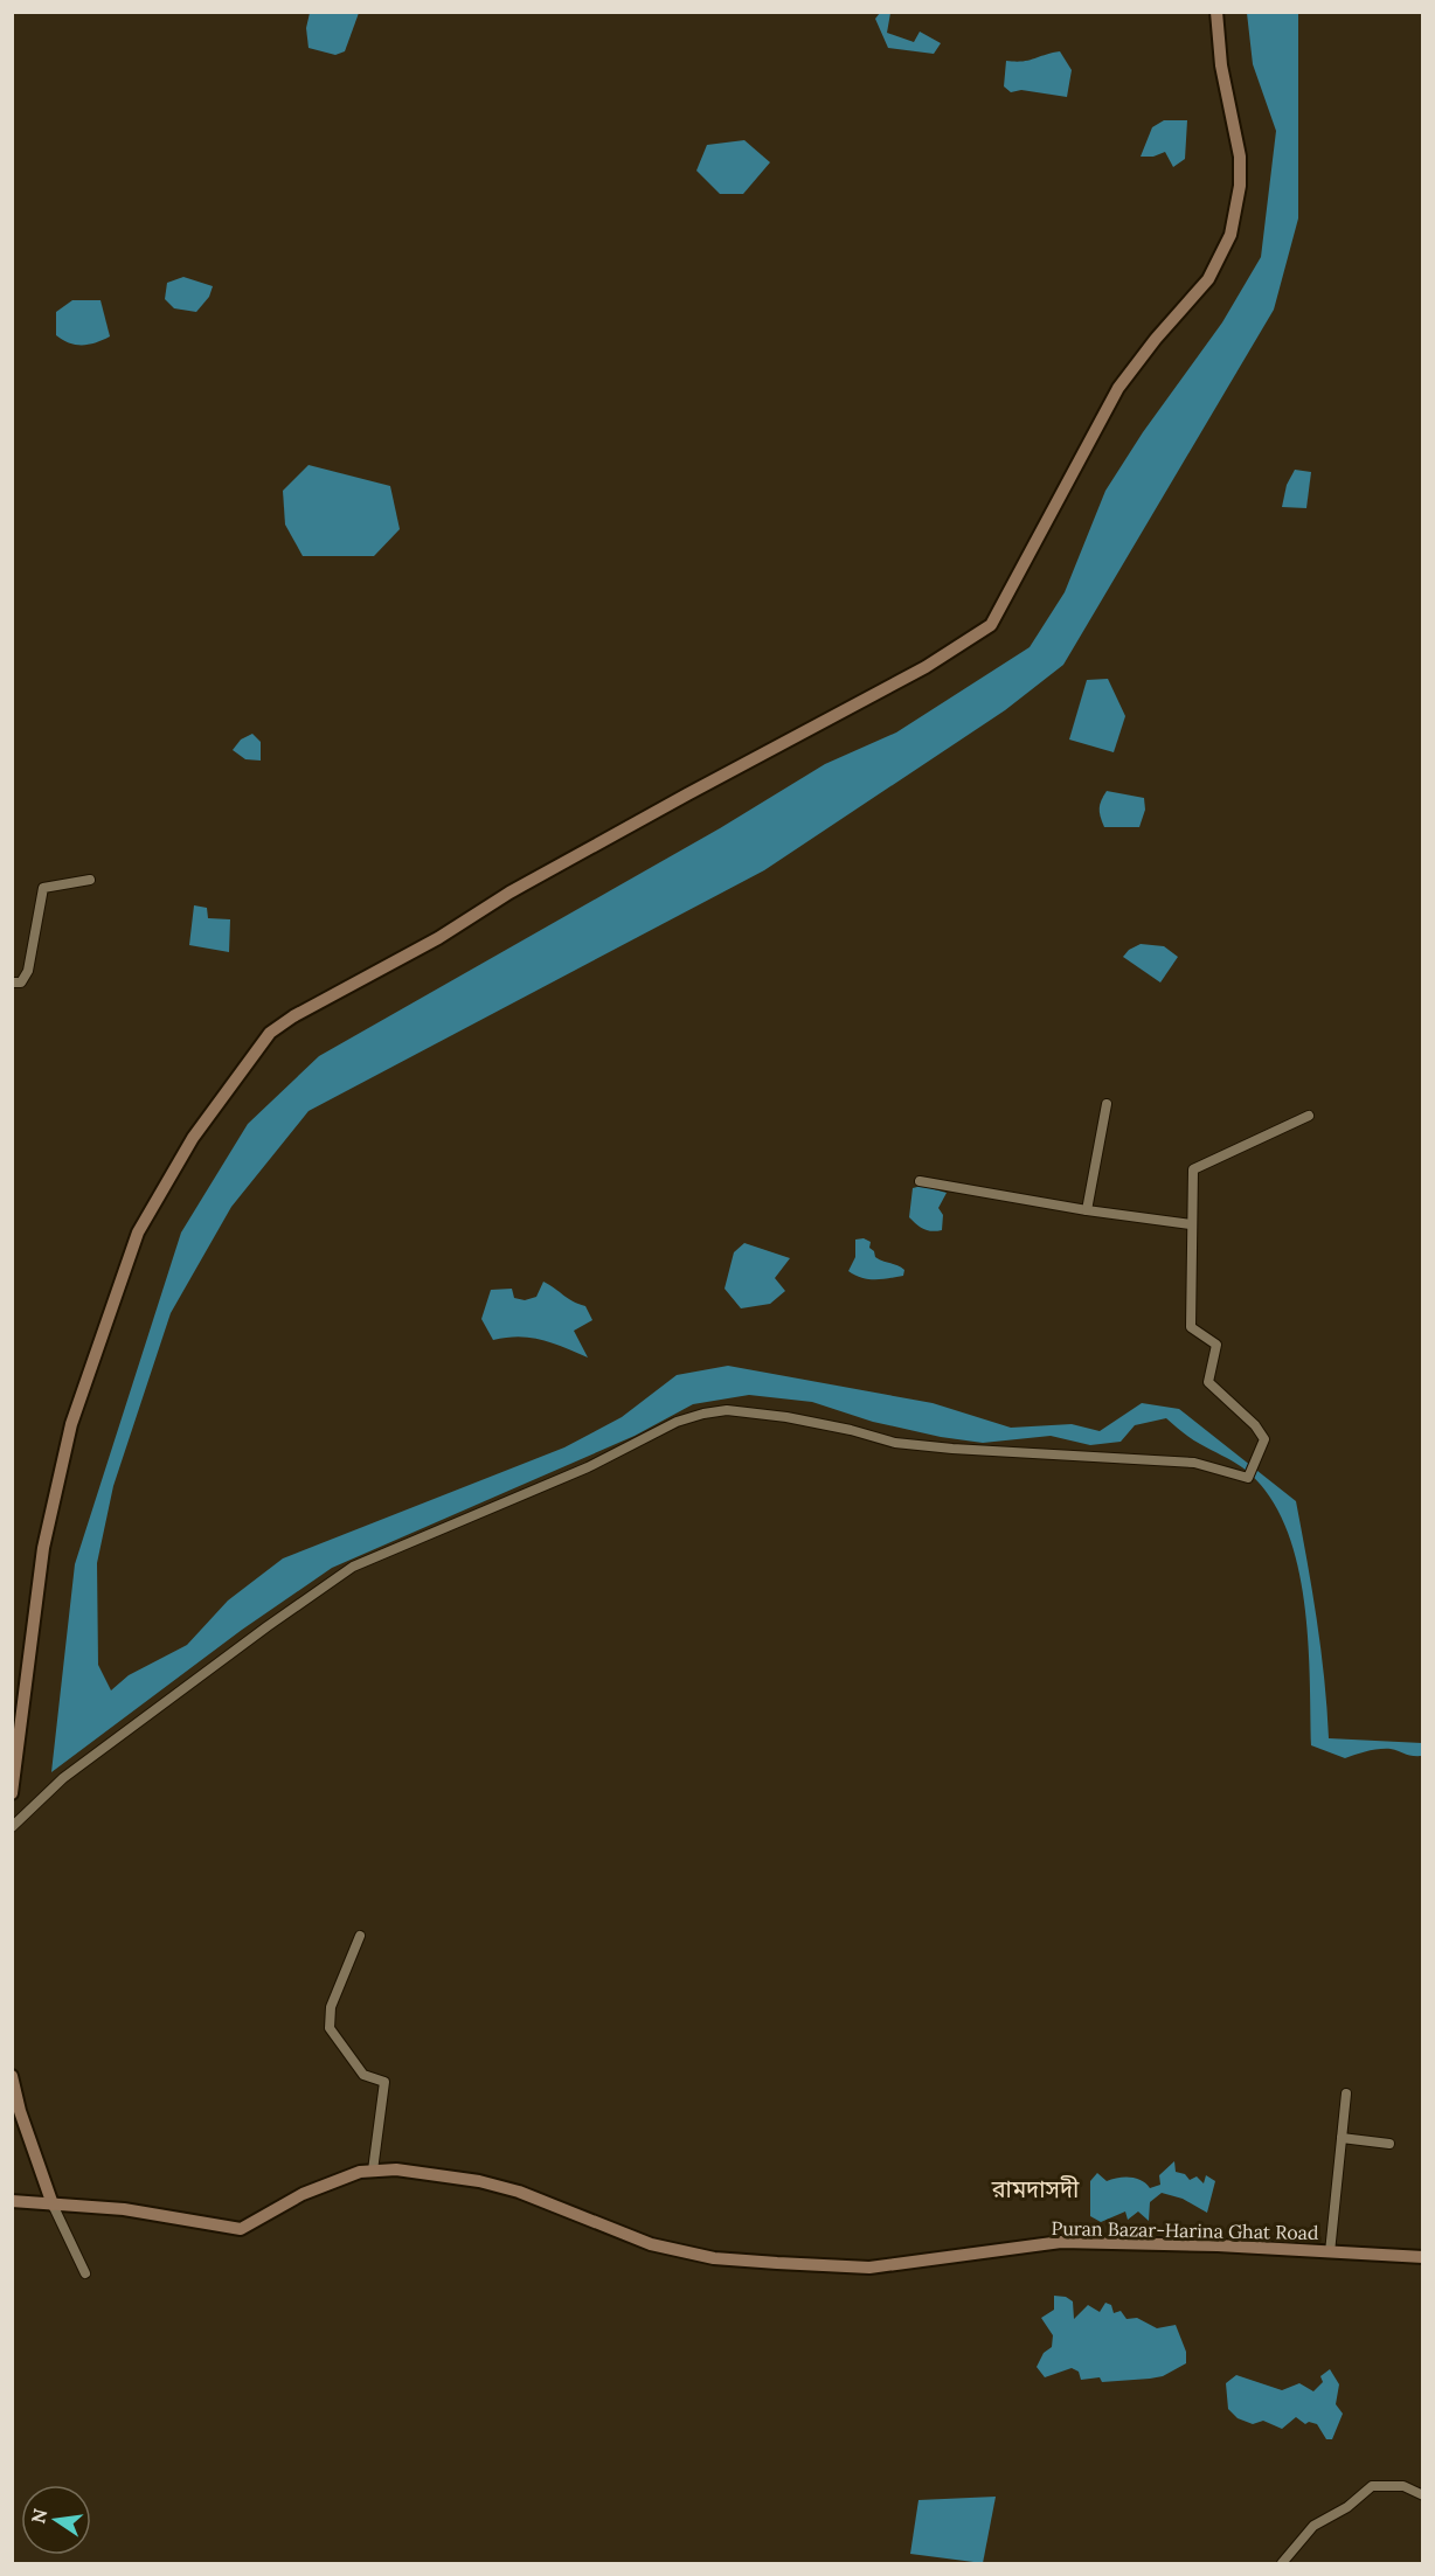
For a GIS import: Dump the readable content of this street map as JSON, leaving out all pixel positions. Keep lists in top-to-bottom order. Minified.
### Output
{"streets":{"main road":["Puran Bazar-Harina Ghat Road"]},"districts":["রামদাসদী"],"north":"left"}
